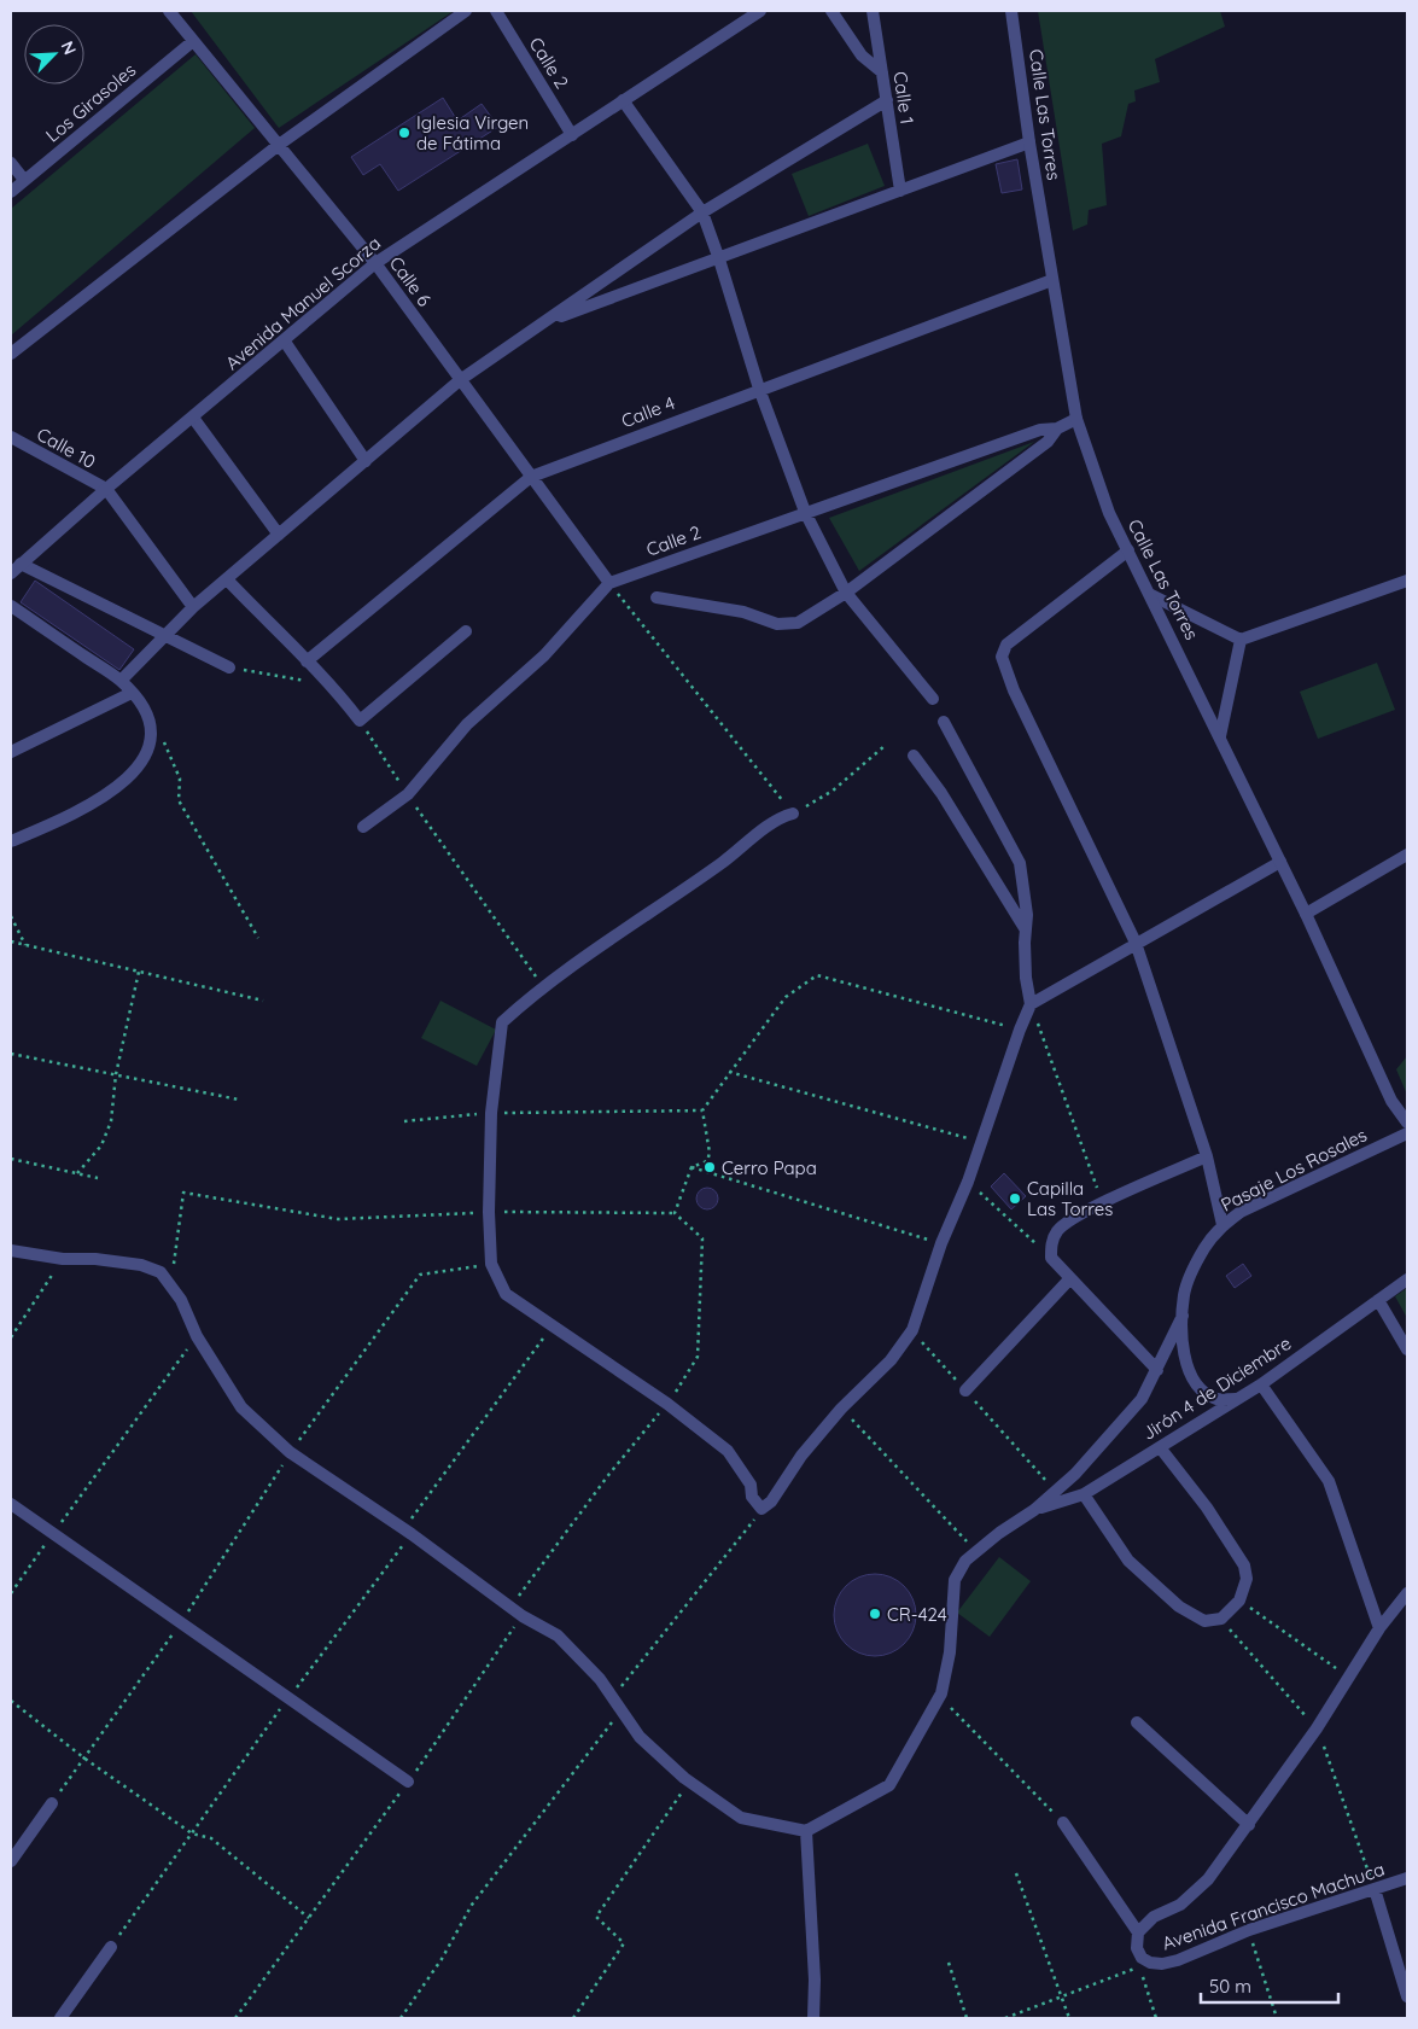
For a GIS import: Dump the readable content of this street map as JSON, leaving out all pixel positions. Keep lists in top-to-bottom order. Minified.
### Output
{"streets":{"street":["Calle 2","Calle 1","Los Girasoles","Calle Las Torres","Calle 6","Avenida Manuel Scorza","Calle 4","Calle 10","Pasaje Los Rosales","Jirón 4 de Diciembre","Avenida Francisco Machuca"]},"crossings":[["Calle 2","Calle Las Torres"],["Calle 2","Calle 6"],["Calle 2","Avenida Manuel Scorza"],["Los Girasoles","Calle 6"],["Calle Las Torres","Calle 4"],["Calle 6","Avenida Manuel Scorza"],["Calle 6","Calle 4"],["Avenida Manuel Scorza","Calle 10"],["Pasaje Los Rosales","Jirón 4 de Diciembre"]],"places":["Iglesia Virgen de Fátima","Cerro Papa","Capilla Las Torres","CR-424"],"scale_bar":"50 m","north":"top right"}
